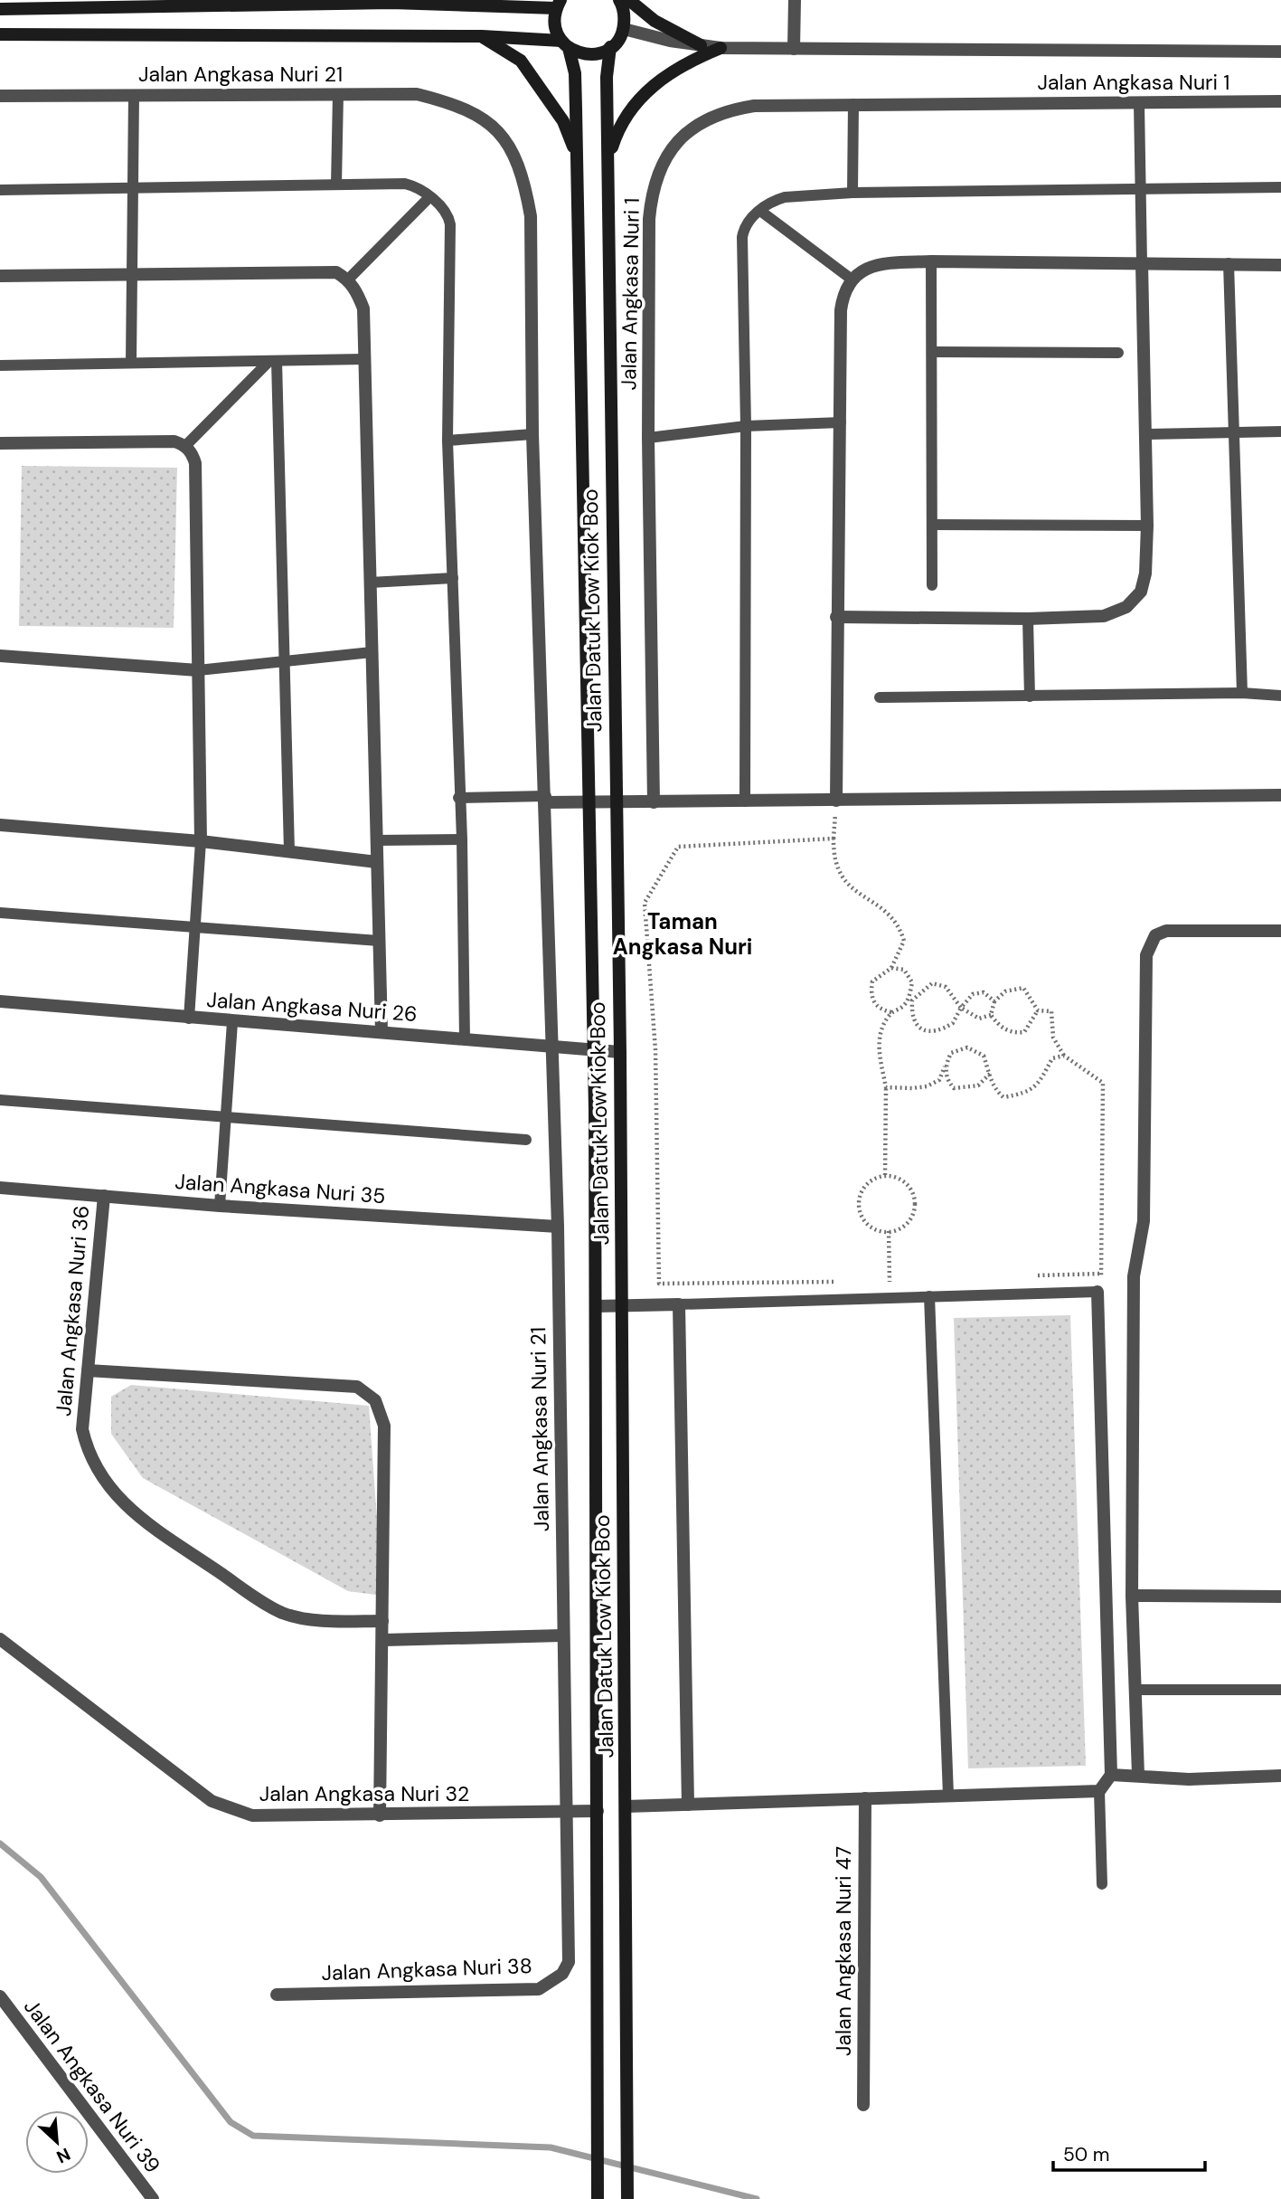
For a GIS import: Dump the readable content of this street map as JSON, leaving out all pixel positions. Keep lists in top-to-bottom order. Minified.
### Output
{"streets":{"main road":["Jalan Datuk Low Kiok Boo"],"street":["Jalan Angkasa Nuri 21","Jalan Angkasa Nuri 1","Jalan Angkasa Nuri 26","Jalan Angkasa Nuri 35","Jalan Angkasa Nuri 36","Jalan Angkasa Nuri 32","Jalan Angkasa Nuri 47","Jalan Angkasa Nuri 38","Jalan Angkasa Nuri 39"]},"crossings":[["Jalan Angkasa Nuri 21","Jalan Angkasa Nuri 26"],["Jalan Angkasa Nuri 21","Jalan Angkasa Nuri 35"],["Jalan Angkasa Nuri 21","Jalan Angkasa Nuri 32"],["Jalan Angkasa Nuri 21","Jalan Angkasa Nuri 38"],["Jalan Datuk Low Kiok Boo","Jalan Angkasa Nuri 26"],["Jalan Datuk Low Kiok Boo","Jalan Angkasa Nuri 32"],["Jalan Angkasa Nuri 35","Jalan Angkasa Nuri 36"],["Jalan Angkasa Nuri 32","Jalan Angkasa Nuri 38"]],"districts":["Taman Angkasa Nuri"],"scale_bar":"50 m","north":"bottom right"}
